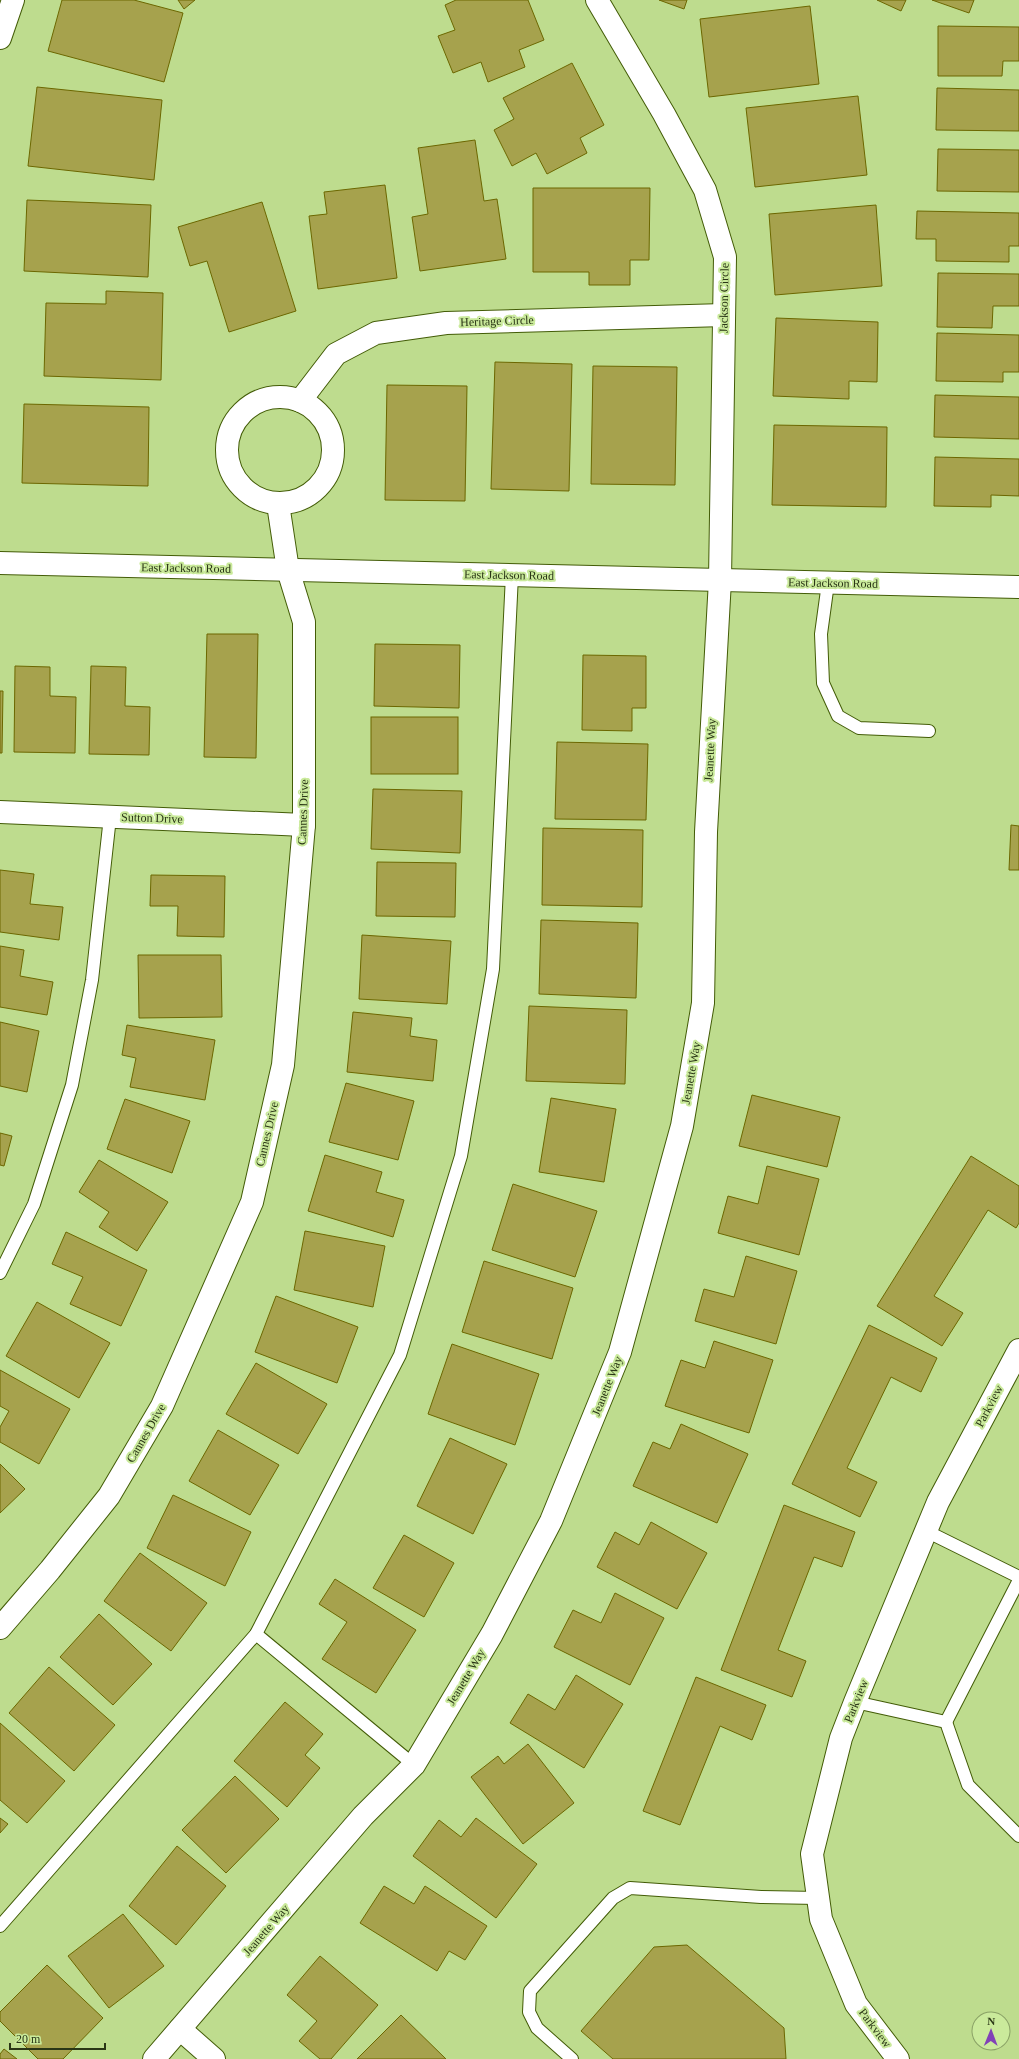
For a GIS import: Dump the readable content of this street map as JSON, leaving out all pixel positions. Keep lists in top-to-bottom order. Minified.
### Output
{"streets":{"street":["Jackson Circle","Heritage Circle","East Jackson Road","Jeanette Way","Cannes Drive","Sutton Drive","Parkview"]},"crossings":[["Jackson Circle","Heritage Circle"],["Jackson Circle","East Jackson Road"],["Jackson Circle","Jeanette Way"],["East Jackson Road","Jeanette Way"],["East Jackson Road","Cannes Drive"],["Cannes Drive","Sutton Drive"]],"scale_bar":"20 m","north":"top"}
